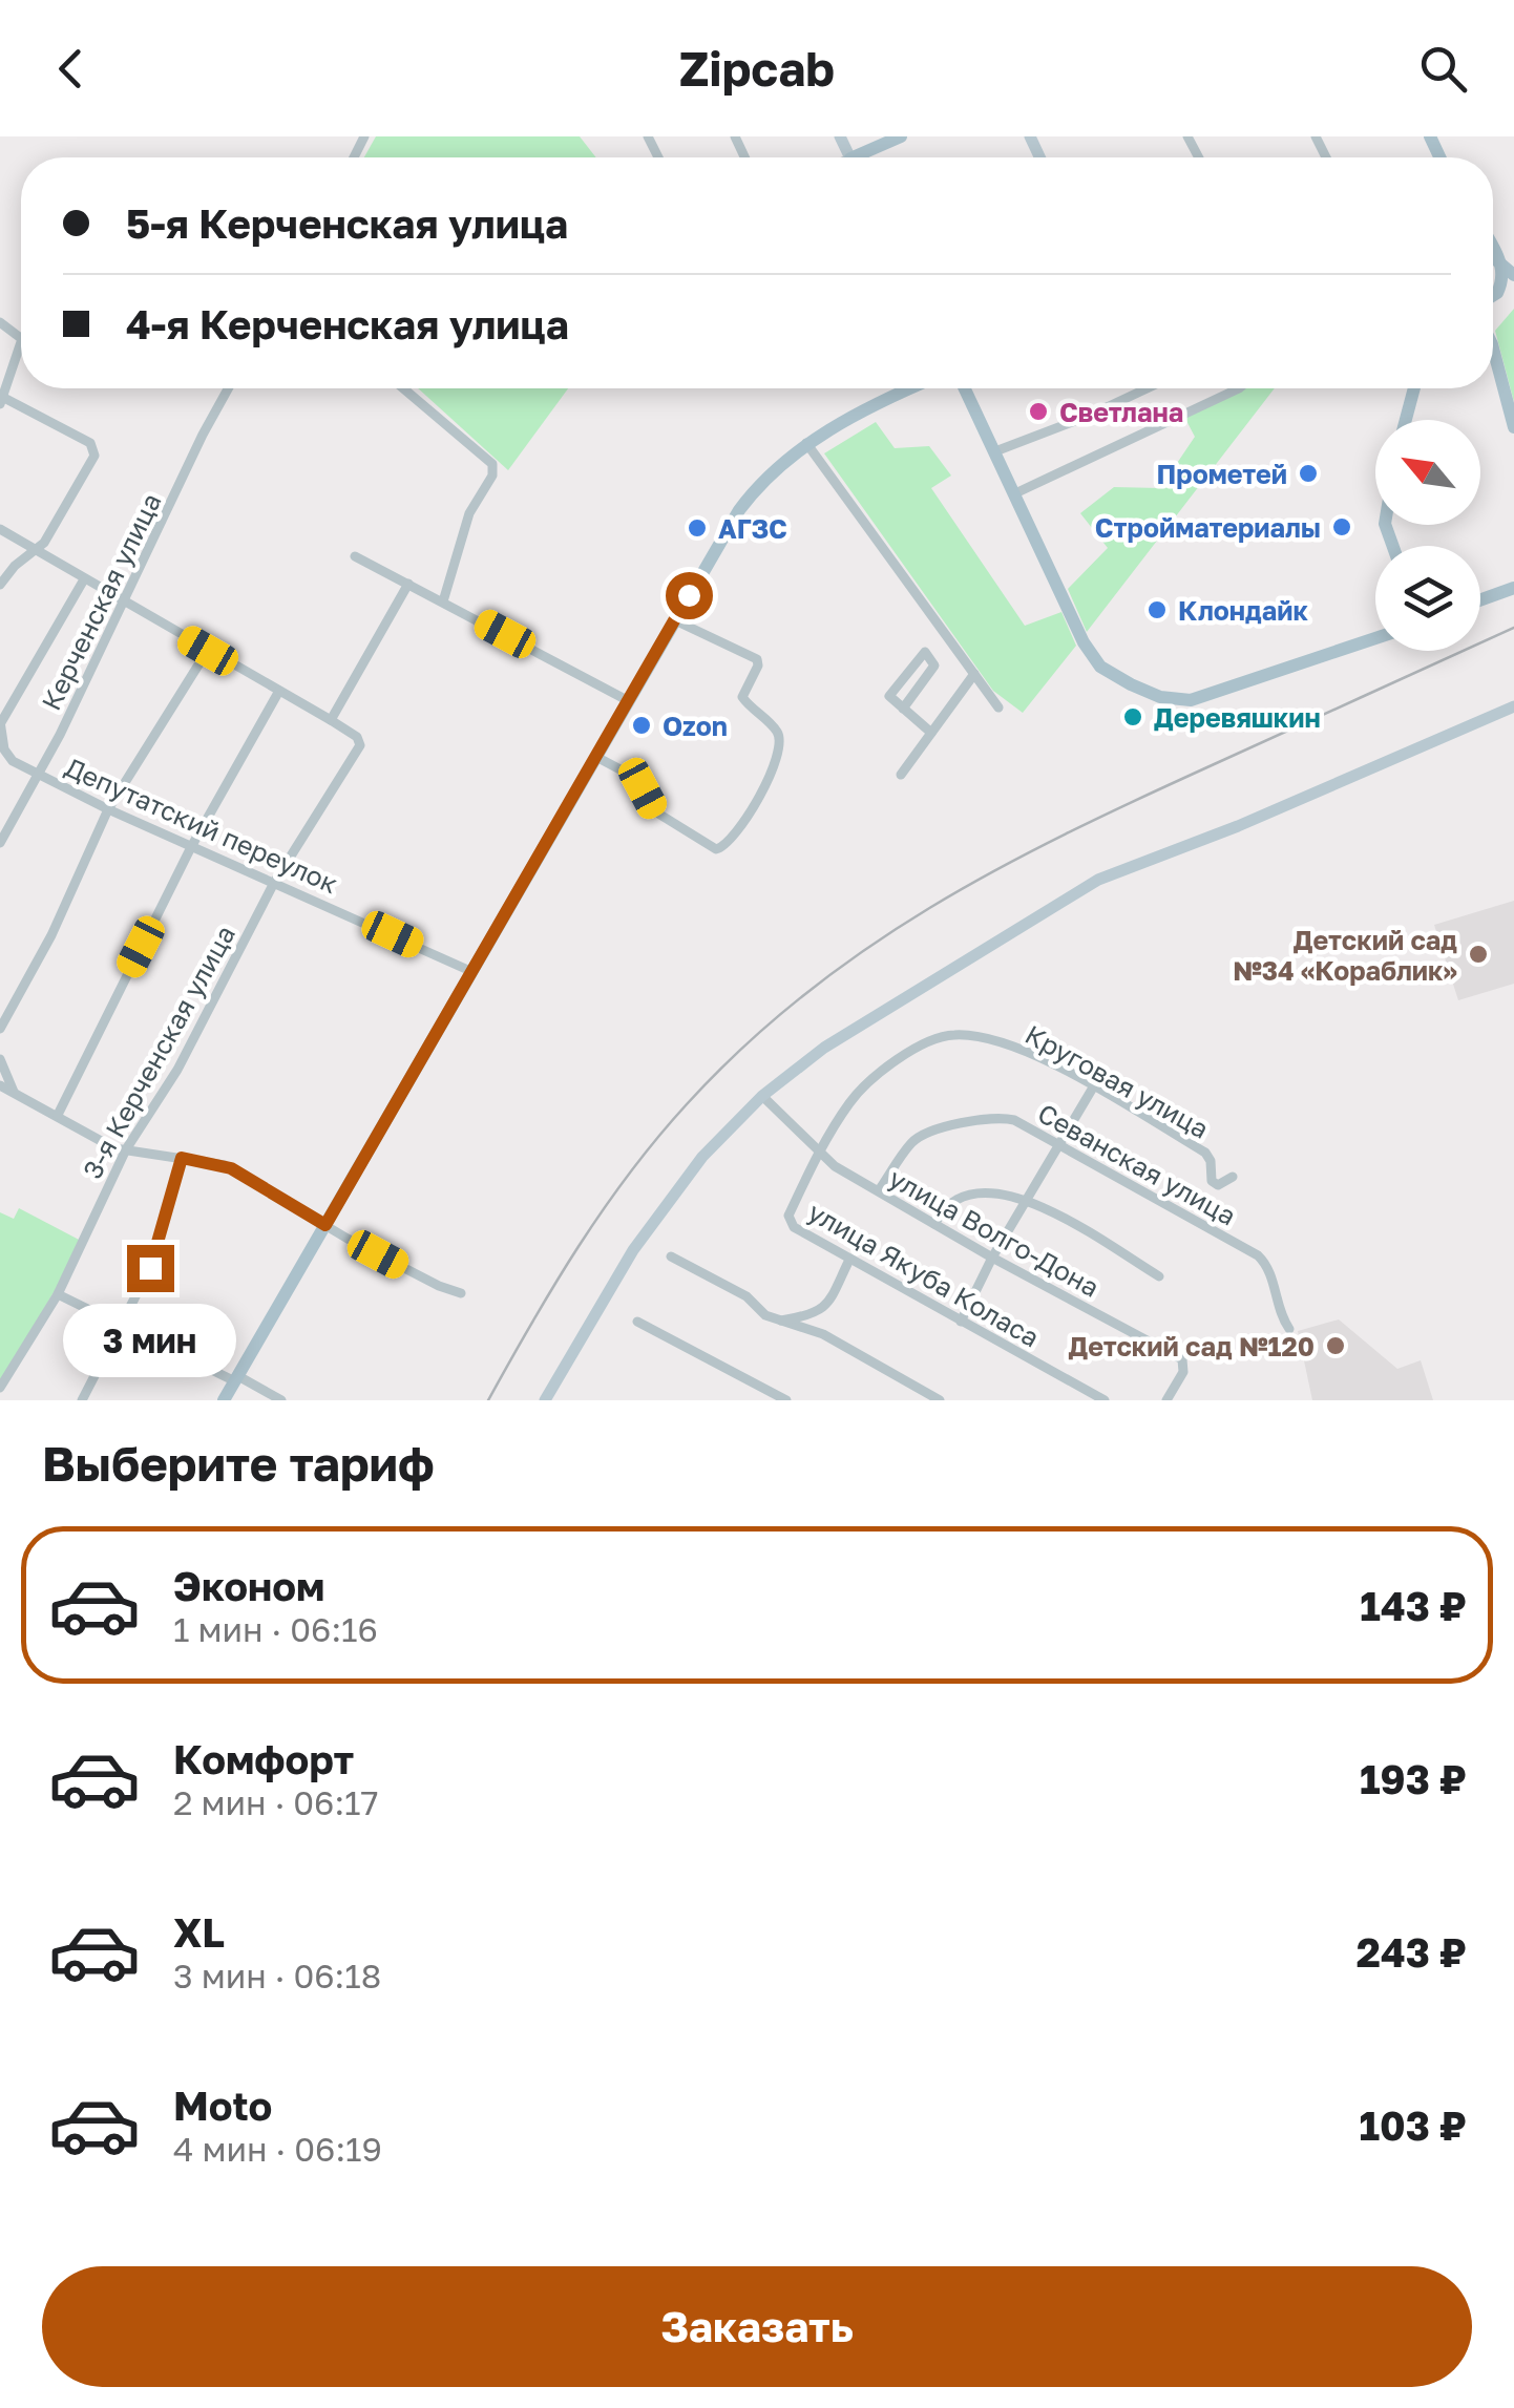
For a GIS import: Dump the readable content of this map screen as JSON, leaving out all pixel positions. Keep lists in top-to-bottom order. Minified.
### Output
{"streets":{"street":["Керченская улица","Депутатский переулок","3-я Керченская улица","Круговая улица","Севанская улица","улица Волго-Дона","улица Якуба Коласа"]},"crossings":[["Керченская улица","Депутатский переулок"],["Депутатский переулок","3-я Керченская улица"],["Круговая улица","улица Волго-Дона"],["Круговая улица","улица Якуба Коласа"],["Севанская улица","улица Волго-Дона"],["улица Волго-Дона","улица Якуба Коласа"]],"places":["Светлана","Прометей","Стройматериалы","АГЗС","Клондайк","Деревяшкин","Ozon","Детский сад №34 «Кораблик»","Детский сад №120"],"north":"top left","page":{"header":"Zipcab","banner":["5-я Керченская улица","4-я Керченская улица"],"bubble":"3 мин","heading":"Выберите тариф","list":[{"name":"Эконом","note":"1 мин · 06:16","value":"143 ₽"},{"name":"Комфорт","note":"2 мин · 06:17","value":"193 ₽"},{"name":"XL","note":"3 мин · 06:18","value":"243 ₽"},{"name":"Moto","note":"4 мин · 06:19","value":"103 ₽"}],"buttons":"Заказать"}}
